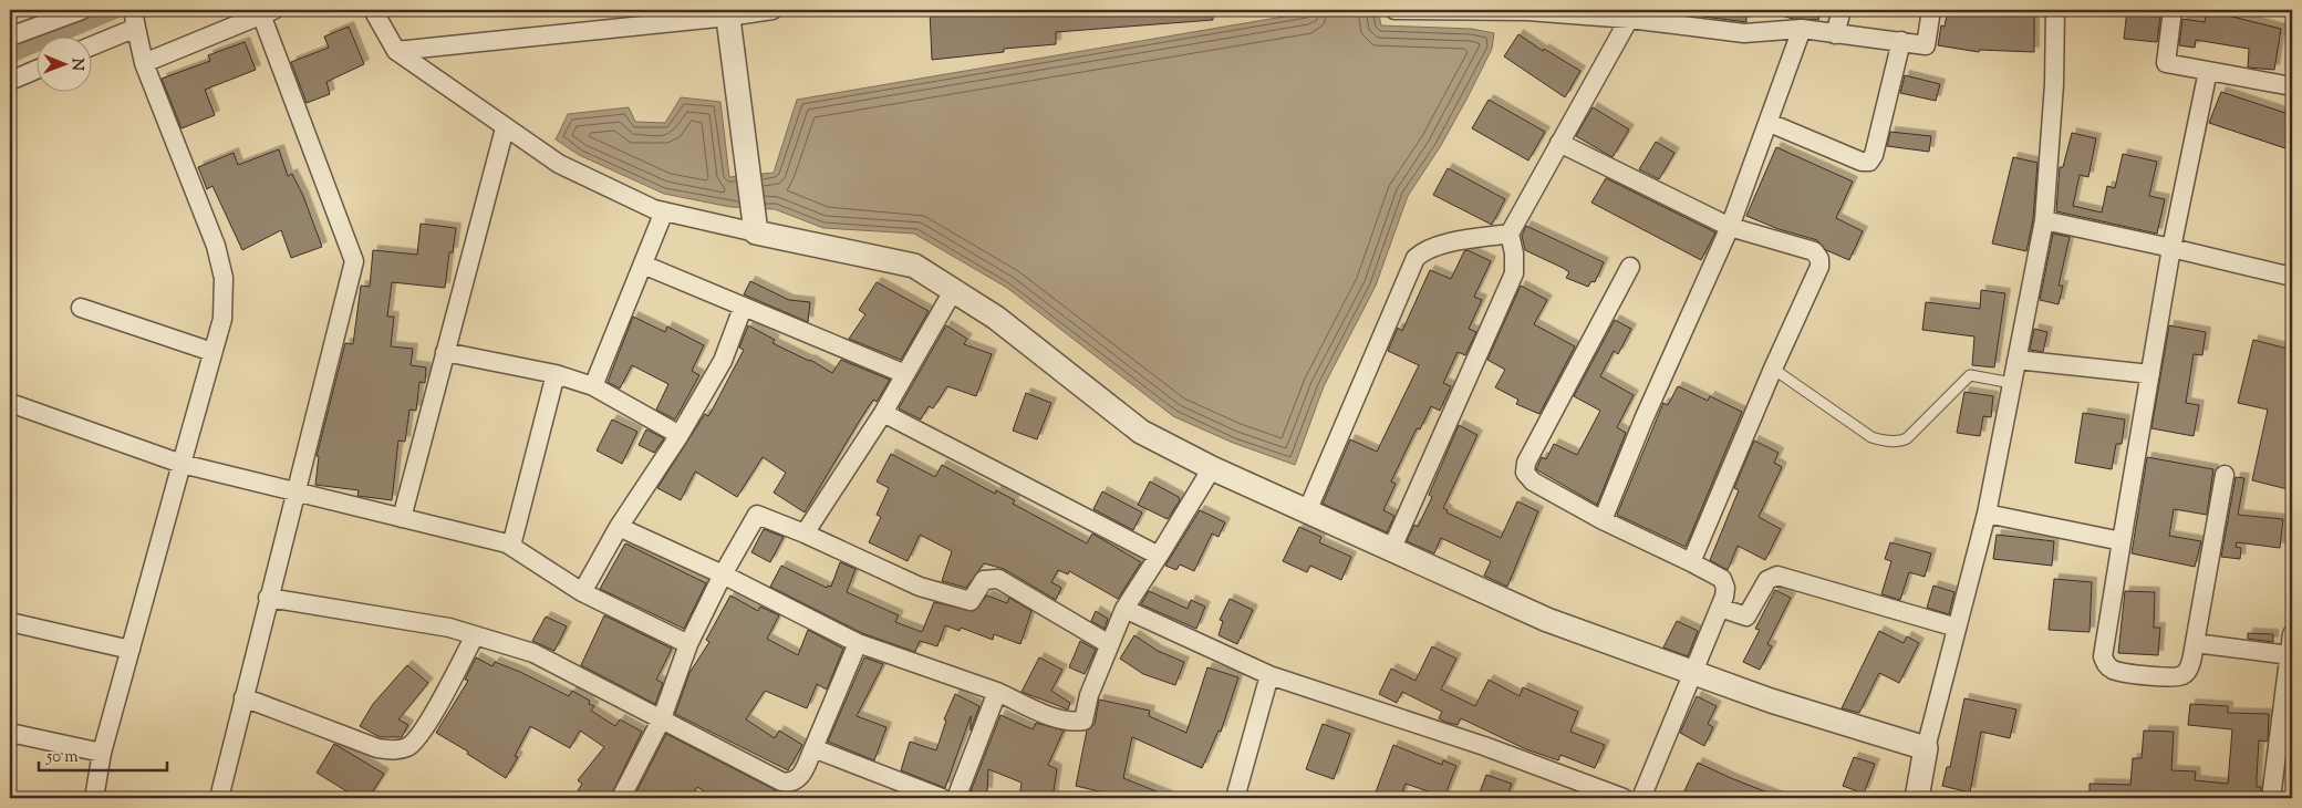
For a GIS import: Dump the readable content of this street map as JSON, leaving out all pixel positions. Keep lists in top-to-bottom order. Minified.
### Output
{"scale_bar":"50 m","north":"right"}
